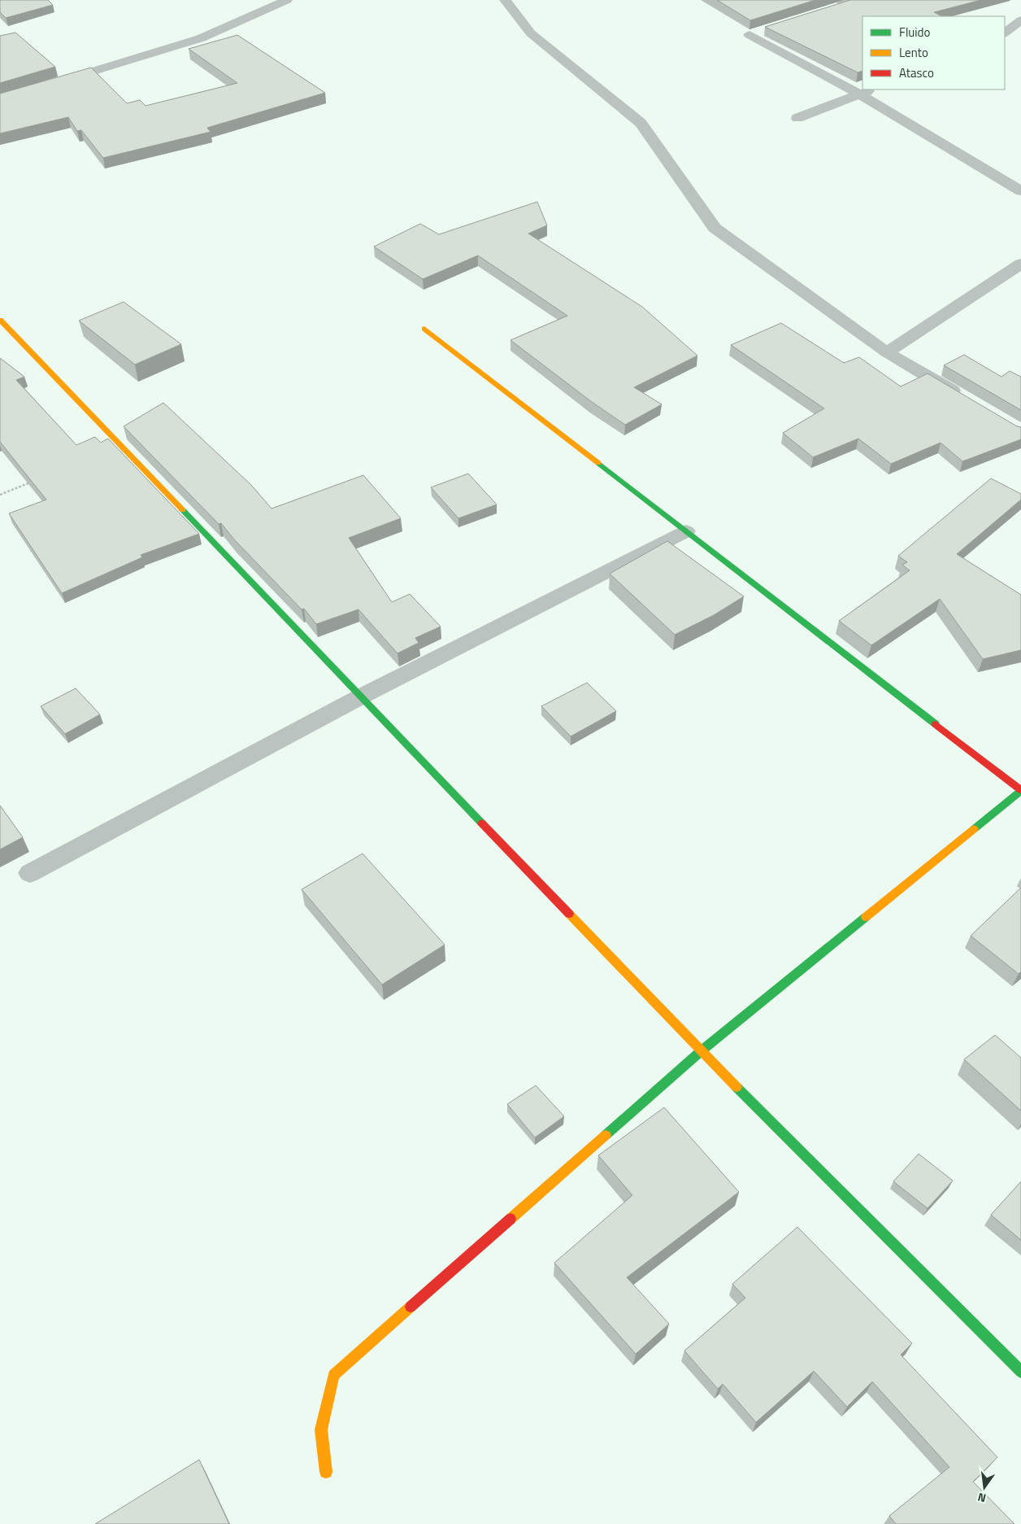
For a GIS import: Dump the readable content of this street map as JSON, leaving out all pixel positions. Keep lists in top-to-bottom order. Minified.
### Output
{"legend":["Fluido","Lento","Atasco"],"north":"bottom"}
